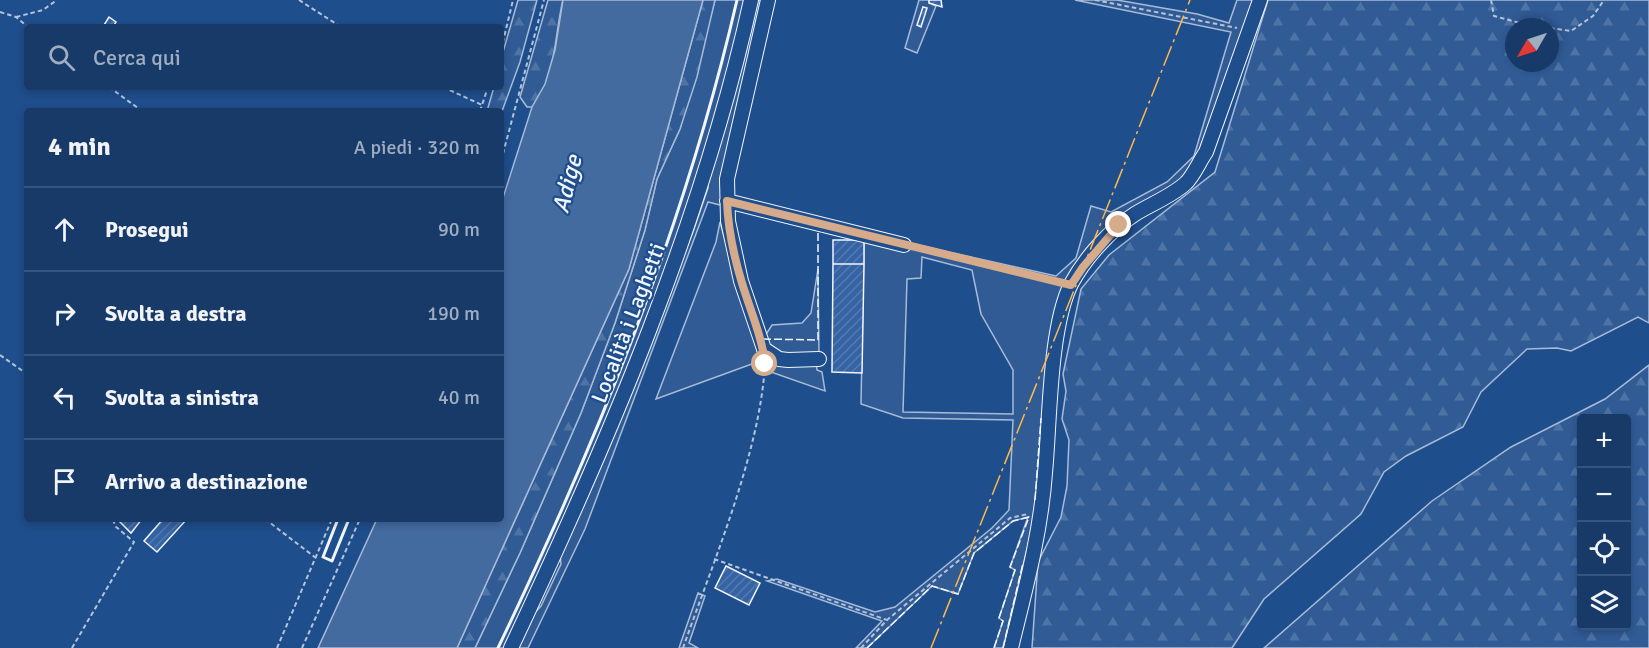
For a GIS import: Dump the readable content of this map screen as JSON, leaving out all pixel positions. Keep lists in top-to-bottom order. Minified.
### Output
{"streets":{"street":["Località i Laghetti"]},"water":["Adige"],"north":"bottom left","page":{"search":"Cerca qui","heading":["4 min","A piedi · 320 m"],"list":[["Prosegui","90 m"],["Svolta a destra","190 m"],["Svolta a sinistra","40 m"],"Arrivo a destinazione"],"map_buttons":["+","−"]}}
